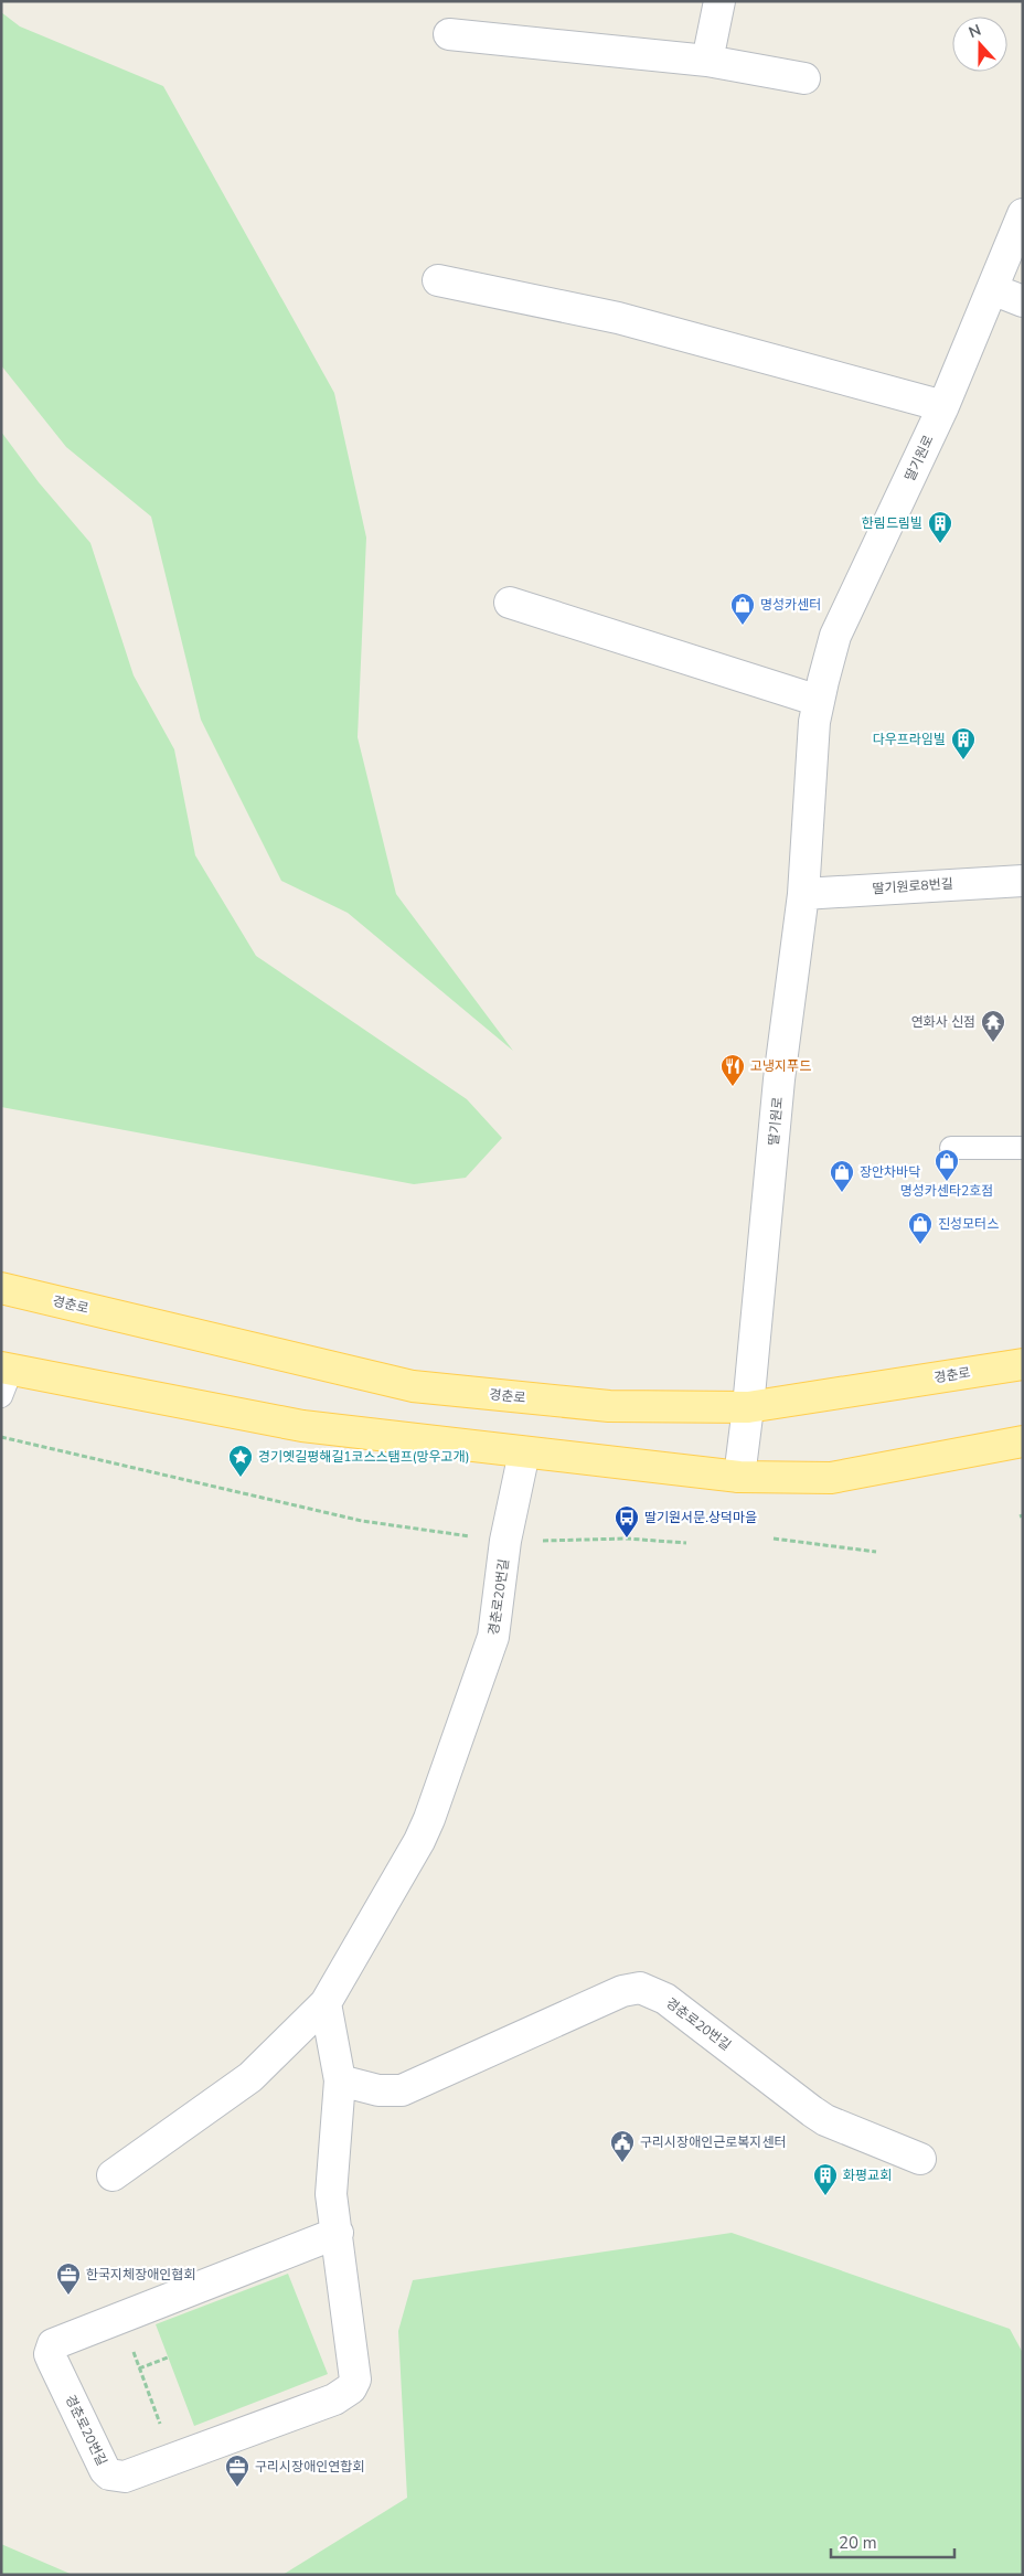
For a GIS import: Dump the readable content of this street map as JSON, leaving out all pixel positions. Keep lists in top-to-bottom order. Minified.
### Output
{"streets":{"main road":["경춘로"],"street":["딸기원로","딸기원로8번길","경춘로20번길"]},"crossings":[["딸기원로","딸기원로8번길"],["딸기원로","경춘로"]],"places":{"building":["한림드림빌","다우프라임빌","화평교회"],"shop":["명성카센터","명성카센타2호점","장안차바닥","진성모터스"],"temple":["연화사 신점"],"restaurant":["고냉지푸드"],"place":["경기옛길평해길1코스스탬프(망우고개)"],"bus stop":["딸기원서문.상덕마을"],"public building":["구리시장애인근로복지센터"],"office":["한국지체장애인협회","구리시장애인연합회"]},"scale_bar":"20 m","north":"top"}
